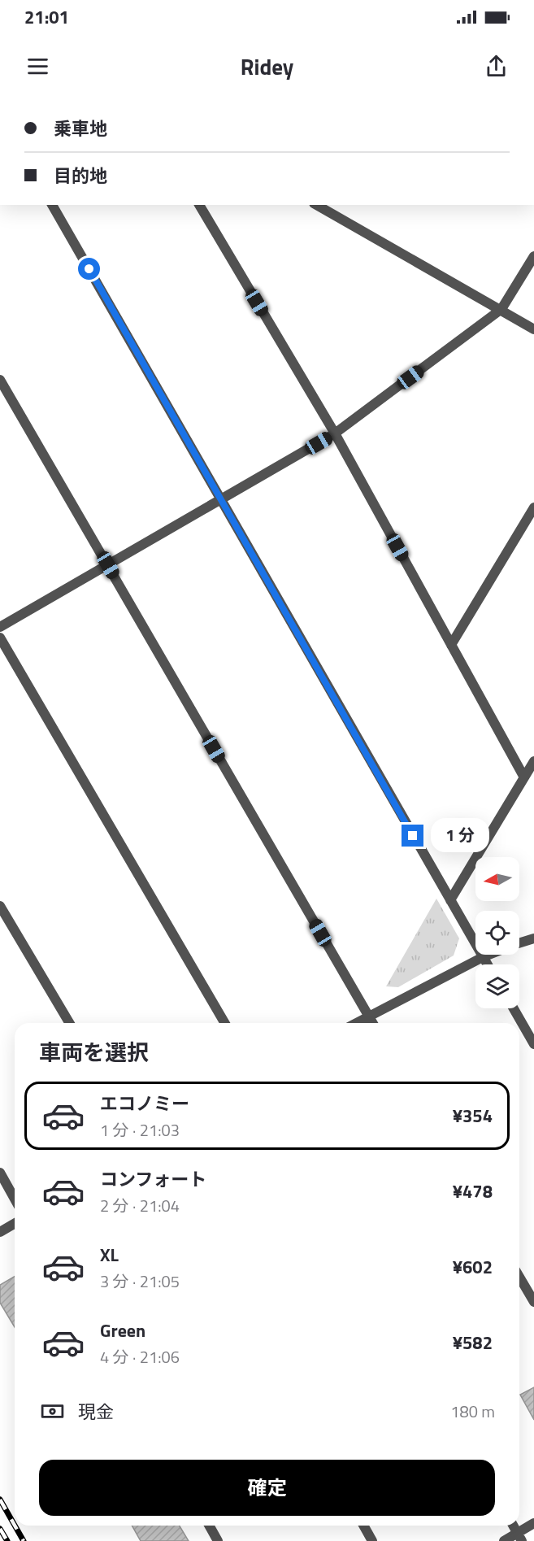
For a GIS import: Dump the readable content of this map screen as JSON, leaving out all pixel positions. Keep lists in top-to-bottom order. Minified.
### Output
{"north":"left","page":{"status":"21:01","header":"Ridey","banner":["乗車地","目的地"],"bubble":"1 分","heading":"車両を選択","list":[{"name":"エコノミー","note":"1 分 · 21:03","value":"¥354"},{"name":"コンフォート","note":"2 分 · 21:04","value":"¥478"},{"name":"XL","note":"3 分 · 21:05","value":"¥602"},{"name":"Green","note":"4 分 · 21:06","value":"¥582"}],"pay":["現金","180 m"],"buttons":"確定"}}
